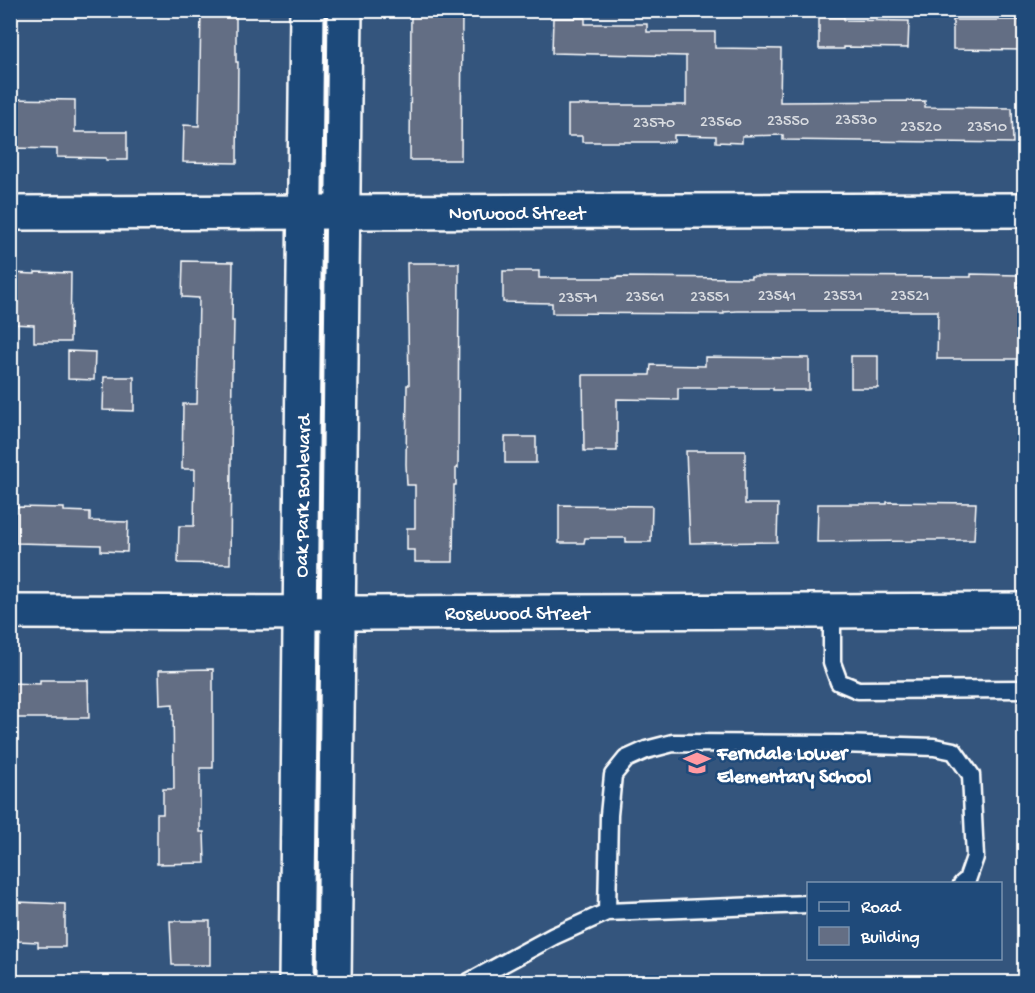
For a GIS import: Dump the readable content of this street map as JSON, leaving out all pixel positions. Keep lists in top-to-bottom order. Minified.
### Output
{"streets":{"street":["Norwood Street","Oak Park Boulevard","Rosewood Street"]},"crossings":[["Norwood Street","Oak Park Boulevard"],["Oak Park Boulevard","Rosewood Street"]],"places":{"school or university":["Ferndale Lower Elementary School"]},"house_numbers":["23530","23550","23560","23570","23520","23510","23541","23531","23521","23561","23551","23571"],"legend":["Road","Building"]}
